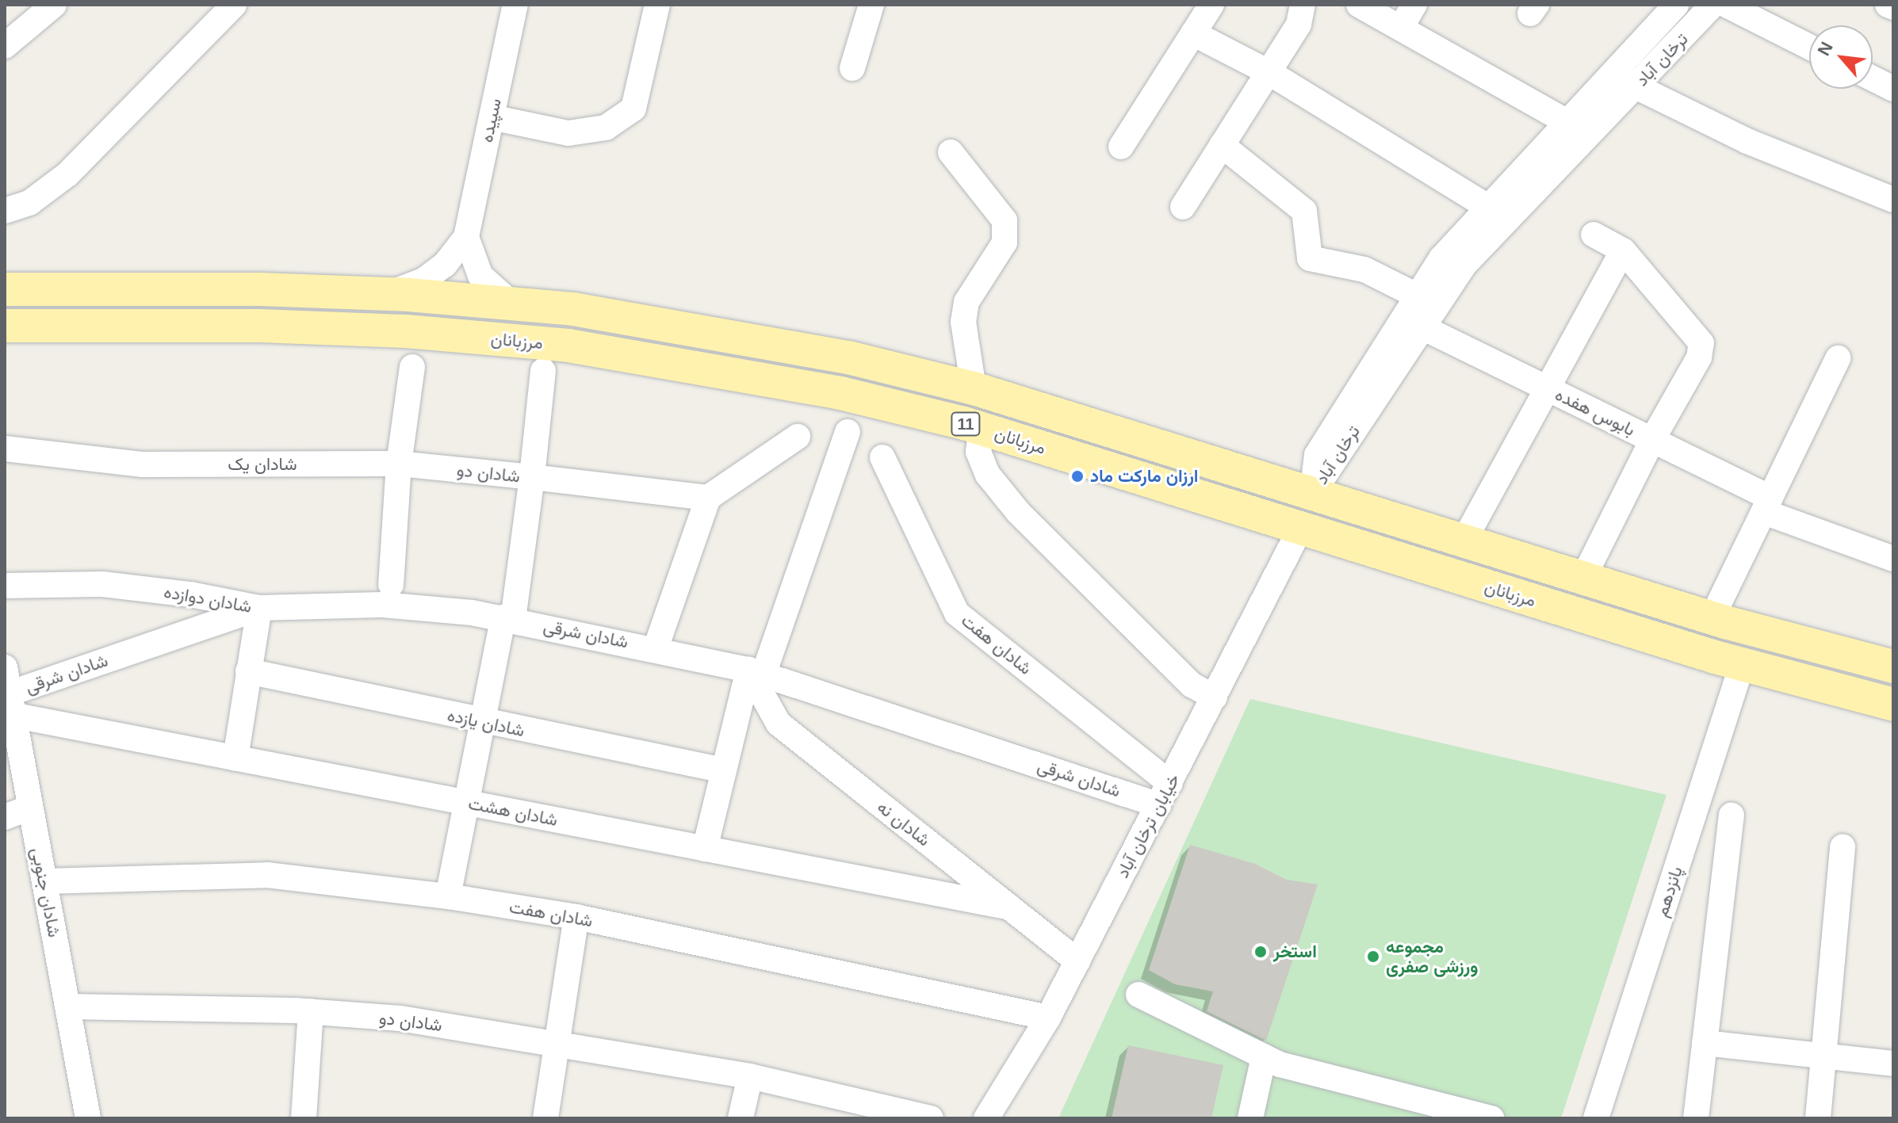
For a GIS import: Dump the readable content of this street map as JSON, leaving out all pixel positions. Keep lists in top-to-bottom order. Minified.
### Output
{"streets":{"main road":["مرزبانان","11"],"street":["ترخان آباد","سپیده","بابوس هفده","شادان یک","شادان دو","شادان دوازده","شادان شرقی","شادان هفت","شادان یازده","شادان هشت","شادان نه","خیابان ترخان آباد","پانزدهم","شادان جنوبی"]},"crossings":[["ترخان آباد","مرزبانان"],["ترخان آباد","بابوس هفده"],["سپیده","مرزبانان"],["مرزبانان","خیابان ترخان آباد"],["مرزبانان","پانزدهم"],["شادان یک","شادان دو"],["شادان دو","شادان شرقی"],["شادان دو","شادان هفت"],["شادان دو","شادان یازده"],["شادان دو","شادان هشت"],["شادان دو","شادان جنوبی"],["شادان دوازده","شادان شرقی"],["شادان دوازده","شادان یازده"],["شادان دوازده","شادان هشت"],["شادان شرقی","شادان هفت"],["شادان شرقی","شادان هشت"],["شادان شرقی","شادان نه"],["شادان شرقی","خیابان ترخان آباد"],["شادان شرقی","شادان جنوبی"],["شادان هفت","خیابان ترخان آباد"],["شادان هفت","شادان جنوبی"],["شادان هشت","شادان نه"],["شادان هشت","شادان جنوبی"],["شادان نه","خیابان ترخان آباد"]],"places":["ارزان مارکت ماد","استخر","مجموعه ورزشی صفری"],"north":"top left"}
